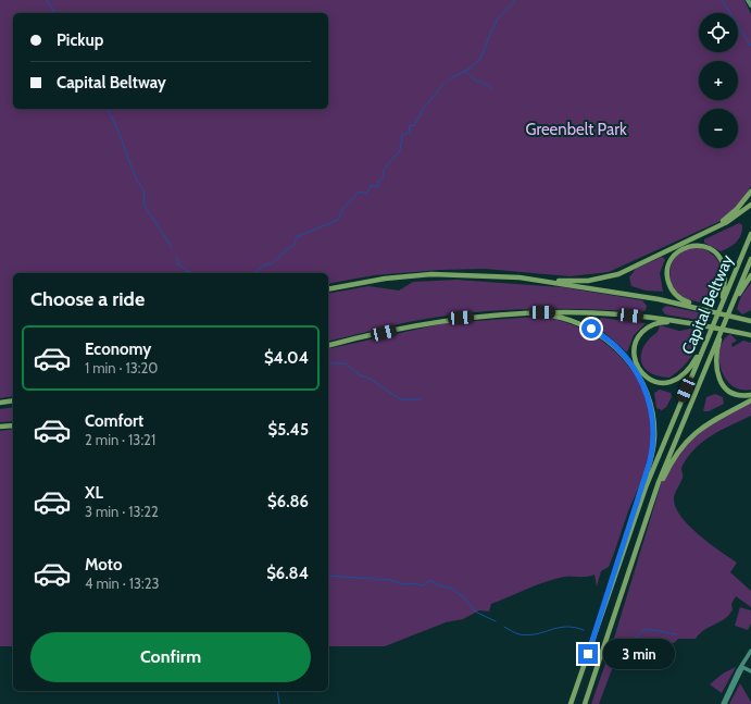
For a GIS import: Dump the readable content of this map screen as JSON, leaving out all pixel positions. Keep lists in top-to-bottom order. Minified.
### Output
{"streets":{"highway":["Capital Beltway"]},"parks":["Greenbelt Park"],"page":{"map_buttons":["+","−"],"banner":["Pickup","Capital Beltway"],"heading":"Choose a ride","list":[{"name":"Economy","note":"1 min · 13:20","value":"$4.04"},{"name":"Comfort","note":"2 min · 13:21","value":"$5.45"},{"name":"XL","note":"3 min · 13:22","value":"$6.86"},{"name":"Moto","note":"4 min · 13:23","value":"$6.84"}],"buttons":"Confirm","bubble":"3 min"}}
